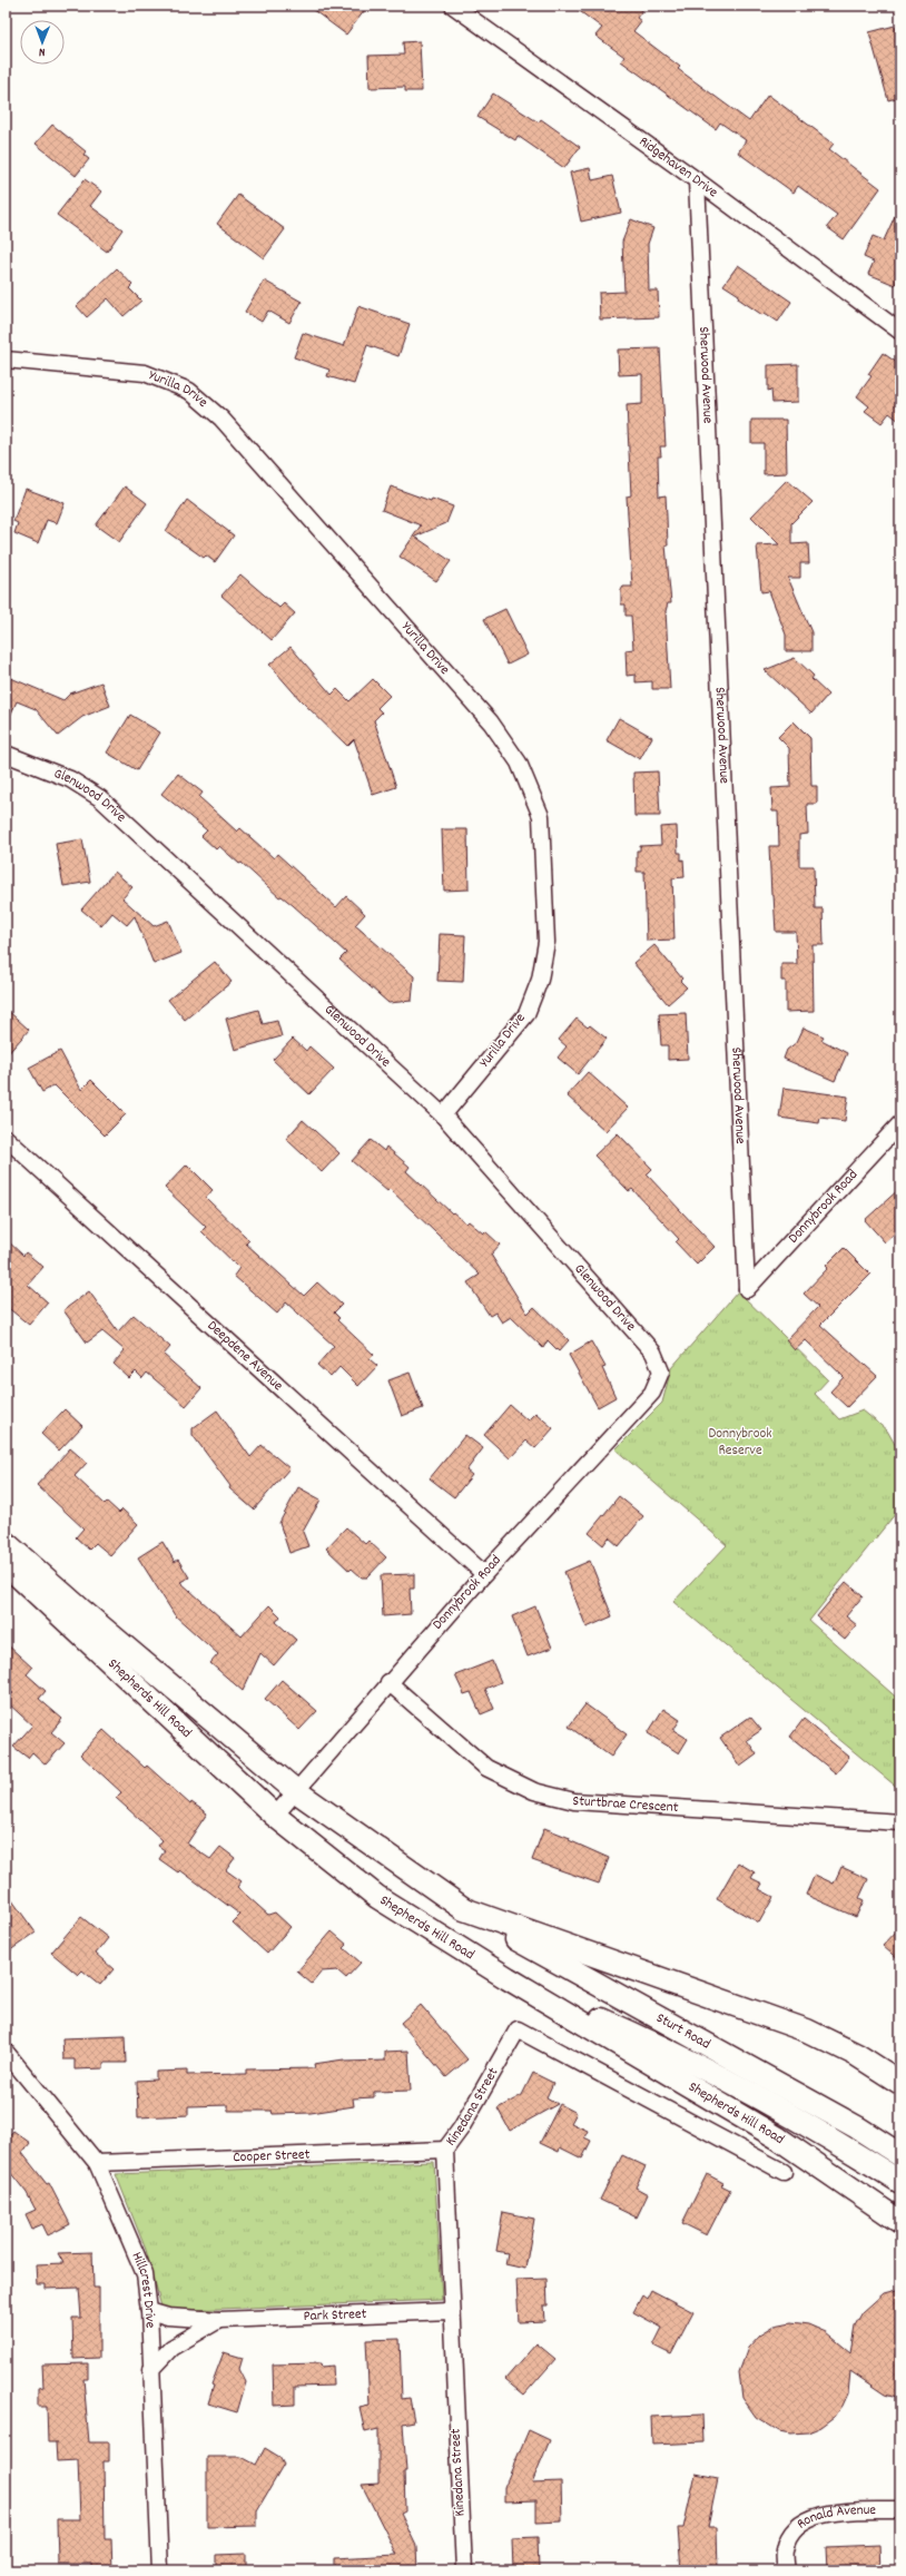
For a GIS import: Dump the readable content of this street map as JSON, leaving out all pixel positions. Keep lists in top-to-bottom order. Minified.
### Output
{"streets":{"main road":["Shepherds Hill Road","Sturt Road"],"street":["Ridgehaven Drive","Sherwood Avenue","Yurilla Drive","Glenwood Drive","Donnybrook Road","Deepdene Avenue","Sturtbrae Crescent","Kinedana Street","Cooper Street","Hillcrest Drive","Park Street","Ronald Avenue"]},"crossings":[["Ridgehaven Drive","Sherwood Avenue"],["Sherwood Avenue","Donnybrook Road"],["Yurilla Drive","Glenwood Drive"],["Glenwood Drive","Donnybrook Road"],["Donnybrook Road","Deepdene Avenue"],["Donnybrook Road","Shepherds Hill Road"],["Donnybrook Road","Sturtbrae Crescent"],["Shepherds Hill Road","Sturt Road"],["Kinedana Street","Cooper Street"],["Kinedana Street","Park Street"],["Cooper Street","Hillcrest Drive"],["Hillcrest Drive","Park Street"]],"parks":["Donnybrook Reserve"],"north":"bottom"}
